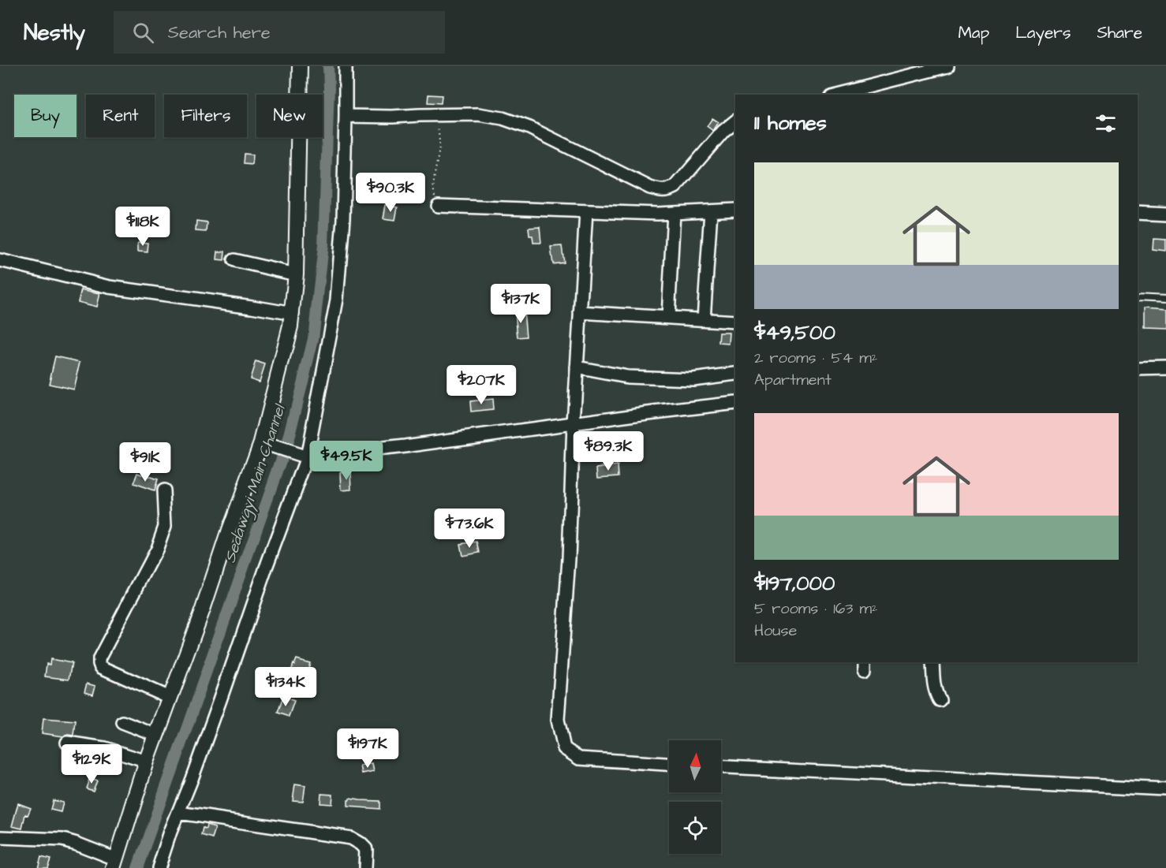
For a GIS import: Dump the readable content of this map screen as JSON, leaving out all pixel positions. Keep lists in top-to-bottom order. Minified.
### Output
{"water":["Sedawgyi Main Channel"],"north":"top","page":{"header":"Nestly","search":"Search here","nav":["Map","Layers","Share"],"chip":["Buy","Rent","Filters","New"],"heading":"11 homes","list":[{"name":"$49,500","note":"2 rooms · 54 m² · Apartment"},{"name":"$197,000","note":"5 rooms · 163 m² · House"}],"price":["$90.3K","$118K","$137K","$207K","$89.3K","$49.5K","$91K","$73.6K","$134K","$197K","$129K"]}}
